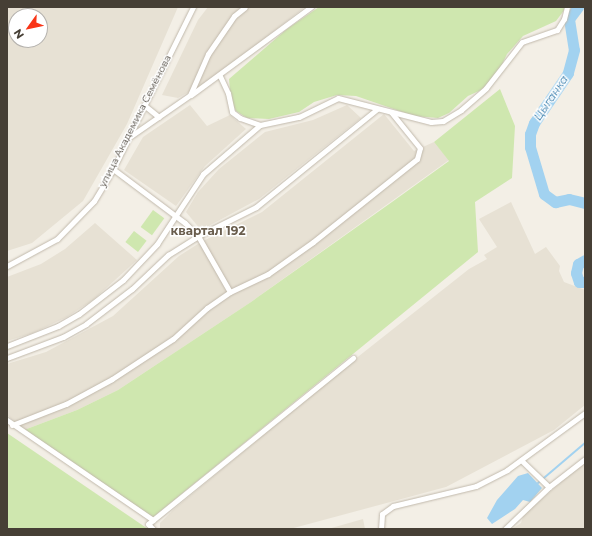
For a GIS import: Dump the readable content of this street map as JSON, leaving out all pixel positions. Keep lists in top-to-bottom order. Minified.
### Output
{"streets":{"street":["улица Академика Семёнова"]},"districts":["квартал 192"],"water":["Цыганка"],"north":"bottom left"}
